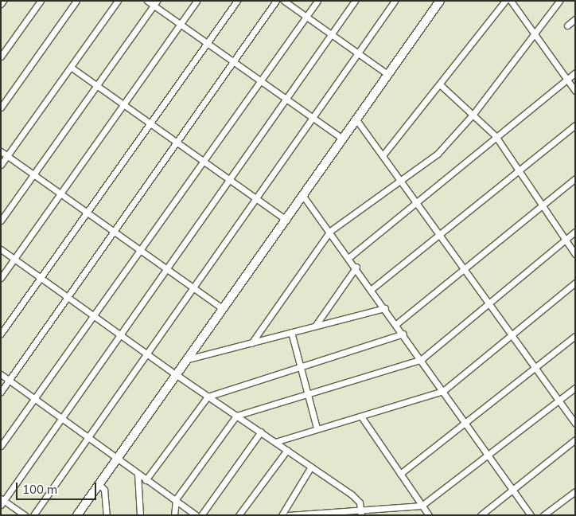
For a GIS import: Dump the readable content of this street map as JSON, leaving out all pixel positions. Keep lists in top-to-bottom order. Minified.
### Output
{"scale_bar":"100 m"}
